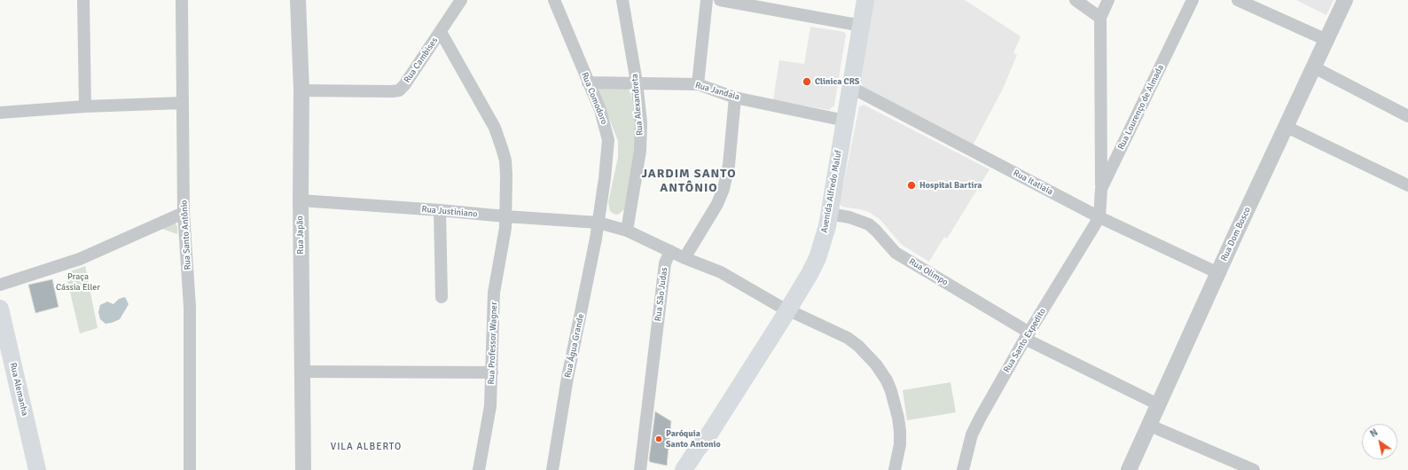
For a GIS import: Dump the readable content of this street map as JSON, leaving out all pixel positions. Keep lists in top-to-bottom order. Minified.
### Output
{"streets":{"main road":["Avenida Alfredo Maluf","Rua Alemanha"],"street":["Rua Cambises","Rua Jandaia","Rua Comodoro","Rua Alexandreta","Rua Lourenço de Almada","Rua Itatiaia","Rua Justiniano","Rua Dom Bosco","Rua Santo Antônio","Rua Japão","Rua Olimpo","Rua São Judas","Rua Santo Expedito","Rua Professor Wagner","Rua Água Grande"]},"crossings":[["Rua Cambises","Rua Japão"],["Rua Cambises","Rua Professor Wagner"],["Rua Jandaia","Rua Comodoro"],["Rua Jandaia","Rua Alexandreta"],["Rua Jandaia","Avenida Alfredo Maluf"],["Rua Comodoro","Rua Justiniano"],["Rua Comodoro","Rua Água Grande"],["Rua Alexandreta","Rua Justiniano"],["Rua Lourenço de Almada","Rua Itatiaia"],["Rua Lourenço de Almada","Rua Santo Expedito"],["Rua Itatiaia","Avenida Alfredo Maluf"],["Rua Itatiaia","Rua Dom Bosco"],["Rua Itatiaia","Rua Santo Expedito"],["Avenida Alfredo Maluf","Rua Olimpo"],["Rua Justiniano","Rua Japão"],["Rua Justiniano","Rua São Judas"],["Rua Justiniano","Rua Professor Wagner"],["Rua Justiniano","Rua Água Grande"],["Rua Dom Bosco","Rua Olimpo"],["Rua Olimpo","Rua Santo Expedito"]],"districts":["JARDIM SANTO ANTÔNIO","VILA ALBERTO"],"parks":["Praça Cássia Eller"],"places":["Clinica CRS","Hospital Bartira","Paróquia Santo Antonio"],"north":"top left"}
